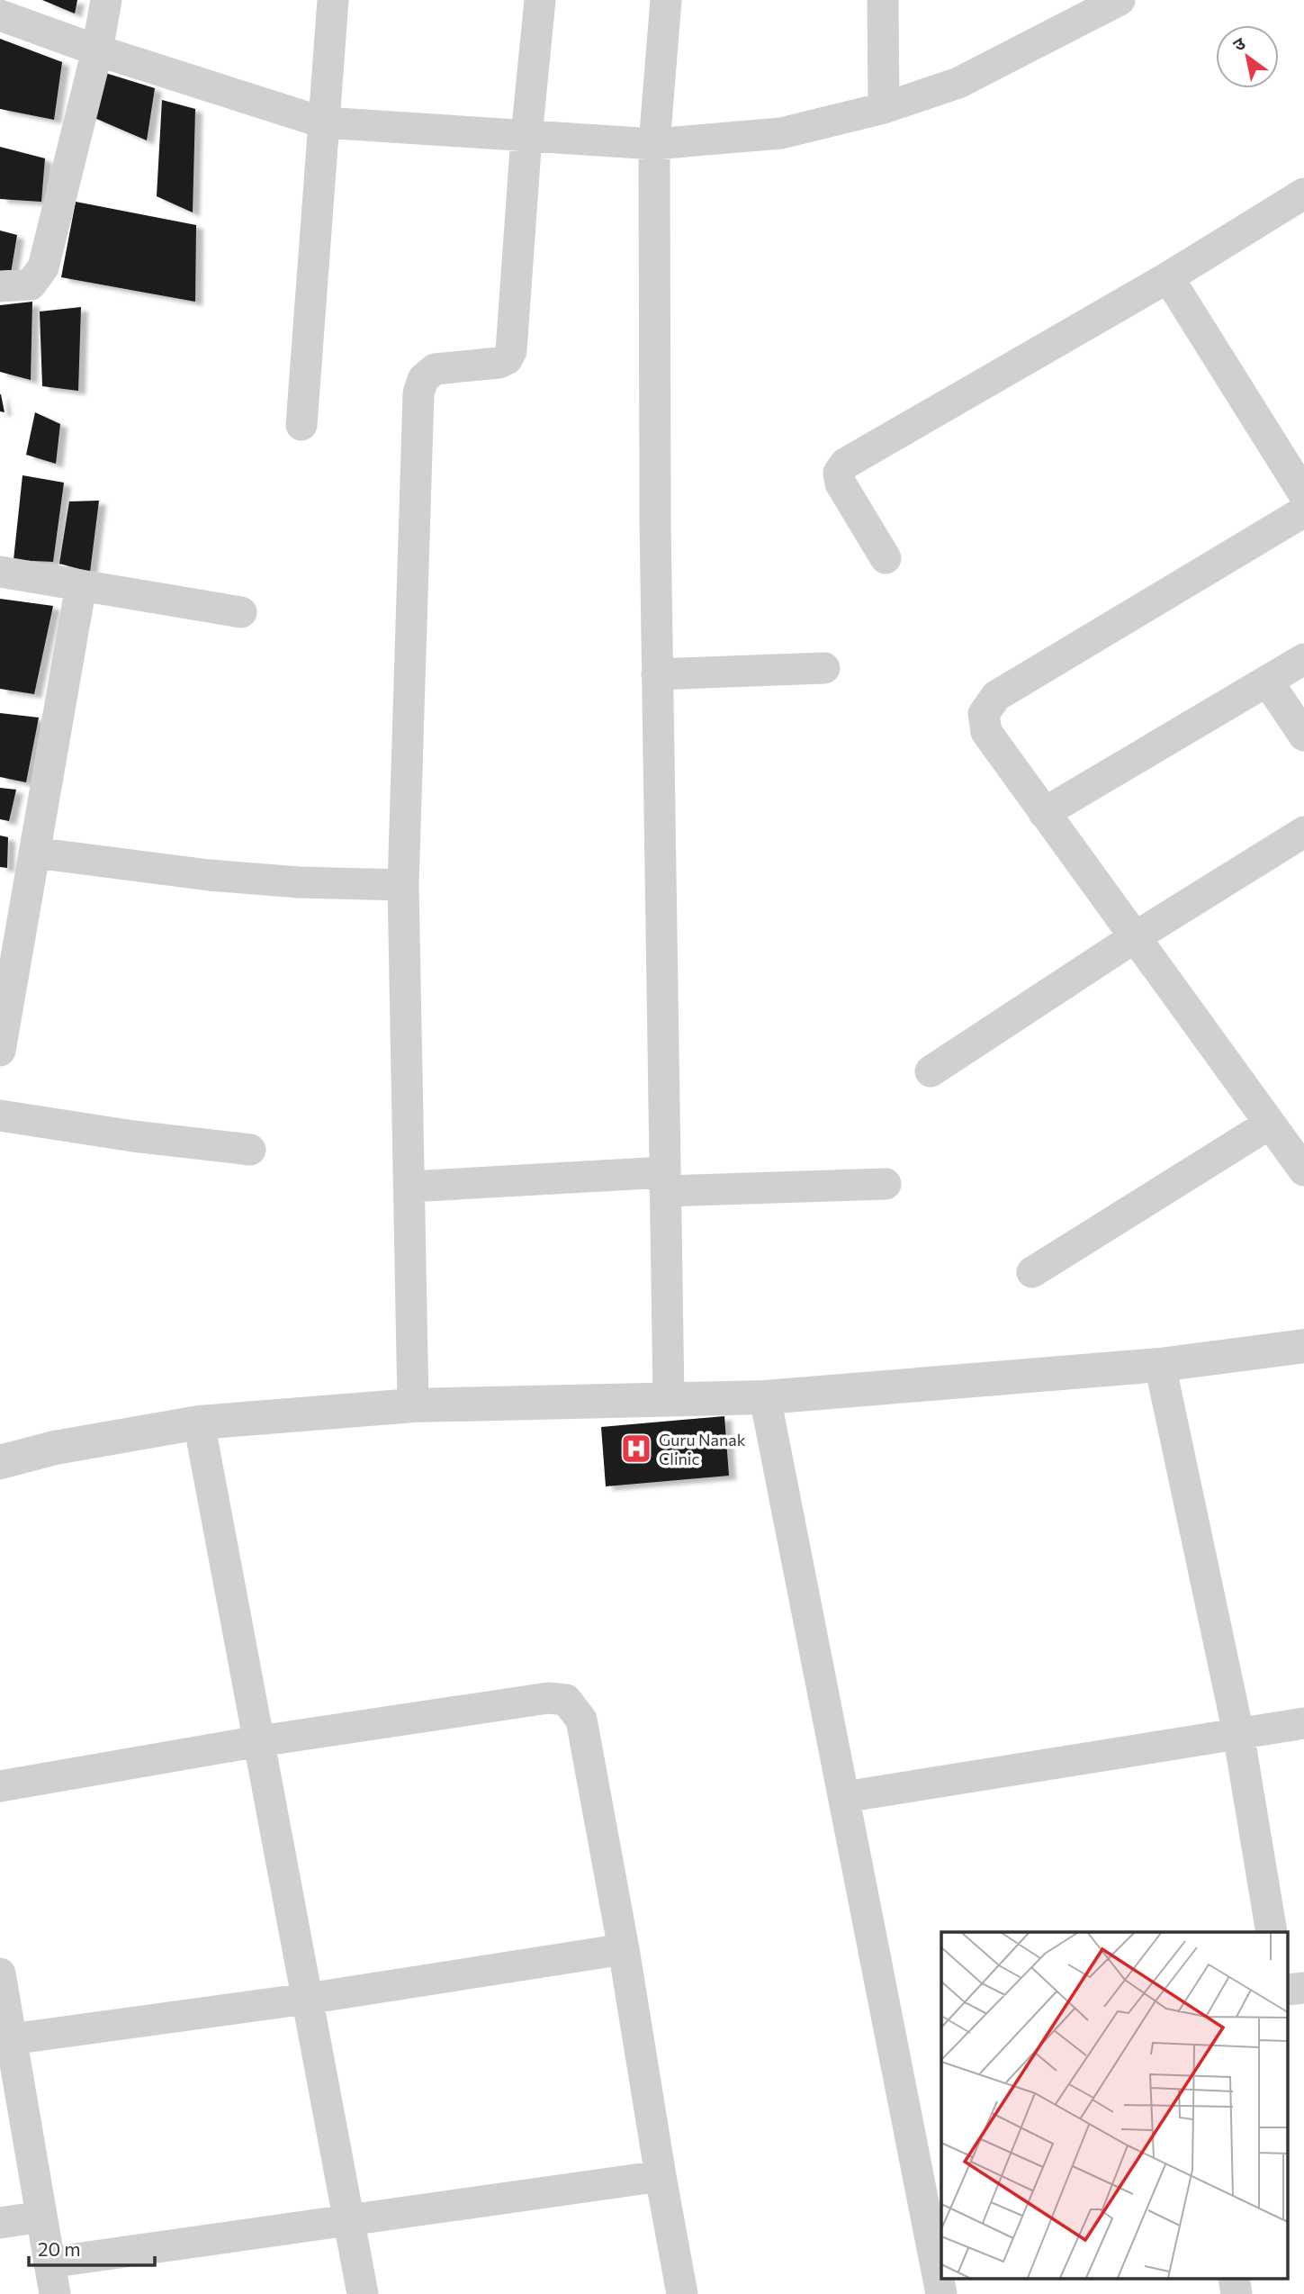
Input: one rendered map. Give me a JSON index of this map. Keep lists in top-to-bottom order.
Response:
{
  "places": {
    "hospital": ["Guru Nanak Clinic"]
  },
  "scale_bar": "20 m",
  "north": "top left"
}
